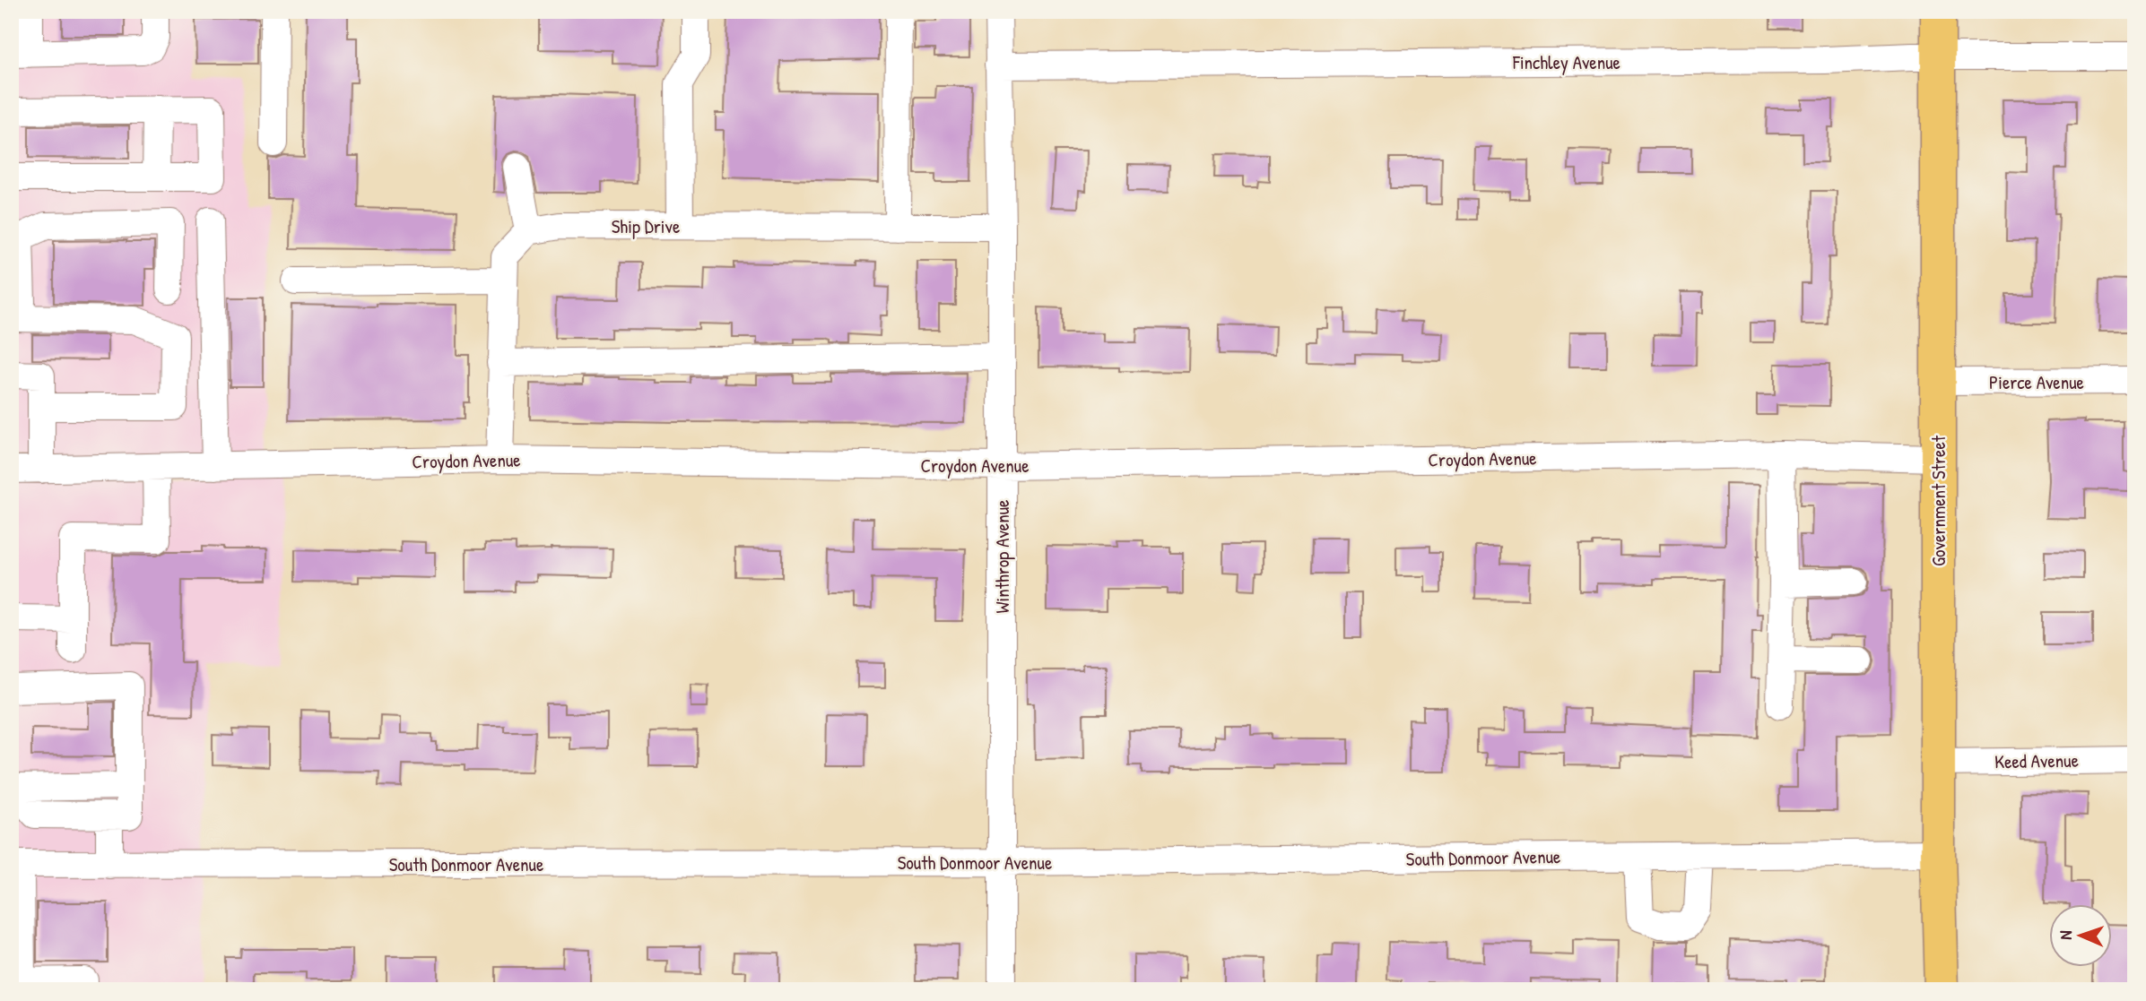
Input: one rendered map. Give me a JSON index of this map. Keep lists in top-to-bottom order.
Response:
{
  "streets": {
    "main road": ["Government Street"],
    "street": [
      "Finchley Avenue",
      "Ship Drive",
      "Pierce Avenue",
      "Croydon Avenue",
      "Winthrop Avenue",
      "Keed Avenue",
      "South Donmoor Avenue"
    ]
  },
  "crossings": [
    ["Finchley Avenue", "Government Street"],
    ["Finchley Avenue", "Winthrop Avenue"],
    ["Ship Drive", "Winthrop Avenue"],
    ["Pierce Avenue", "Government Street"],
    ["Croydon Avenue", "Government Street"],
    ["Croydon Avenue", "Winthrop Avenue"],
    ["Government Street", "Keed Avenue"],
    ["Government Street", "South Donmoor Avenue"],
    ["Winthrop Avenue", "South Donmoor Avenue"]
  ],
  "north": "left"
}
